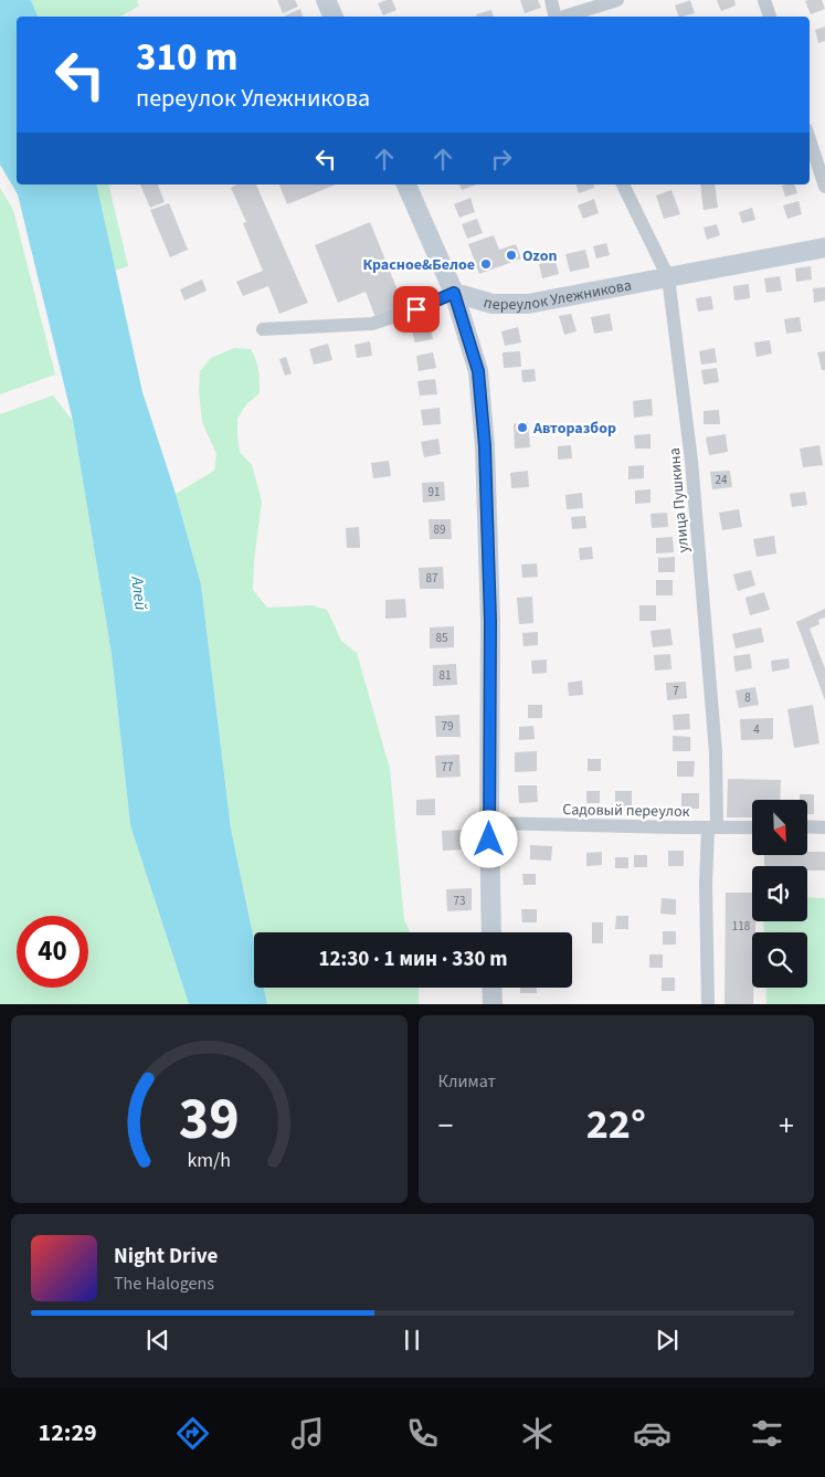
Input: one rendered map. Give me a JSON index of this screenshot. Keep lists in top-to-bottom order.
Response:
{
  "streets": {
    "street": ["переулок Улежникова", "улица Пушкина", "Садовый переулок"]
  },
  "crossings": [
    ["переулок Улежникова", "улица Пушкина"],
    ["улица Пушкина", "Садовый переулок"]
  ],
  "water": ["Алей"],
  "places": ["Ozon", "Красное&Белое", "Авторазбор"],
  "house_numbers": [
    "24",
    "91",
    "89",
    "87",
    "85",
    "81",
    "7",
    "8",
    "79",
    "4",
    "77",
    "73",
    "118"
  ],
  "north": "bottom right",
  "page": {
    "turn": ["310 m", "переулок Улежникова"],
    "limit": "40",
    "trip": "12:30 · 1 мин · 330 m",
    "tile": "Климат",
    "heat": ["−", "22°", "+"],
    "song": ["Night Drive", "The Halogens"],
    "tabs": "12:29",
    "gauge": ["39", "km/h"]
  }
}
